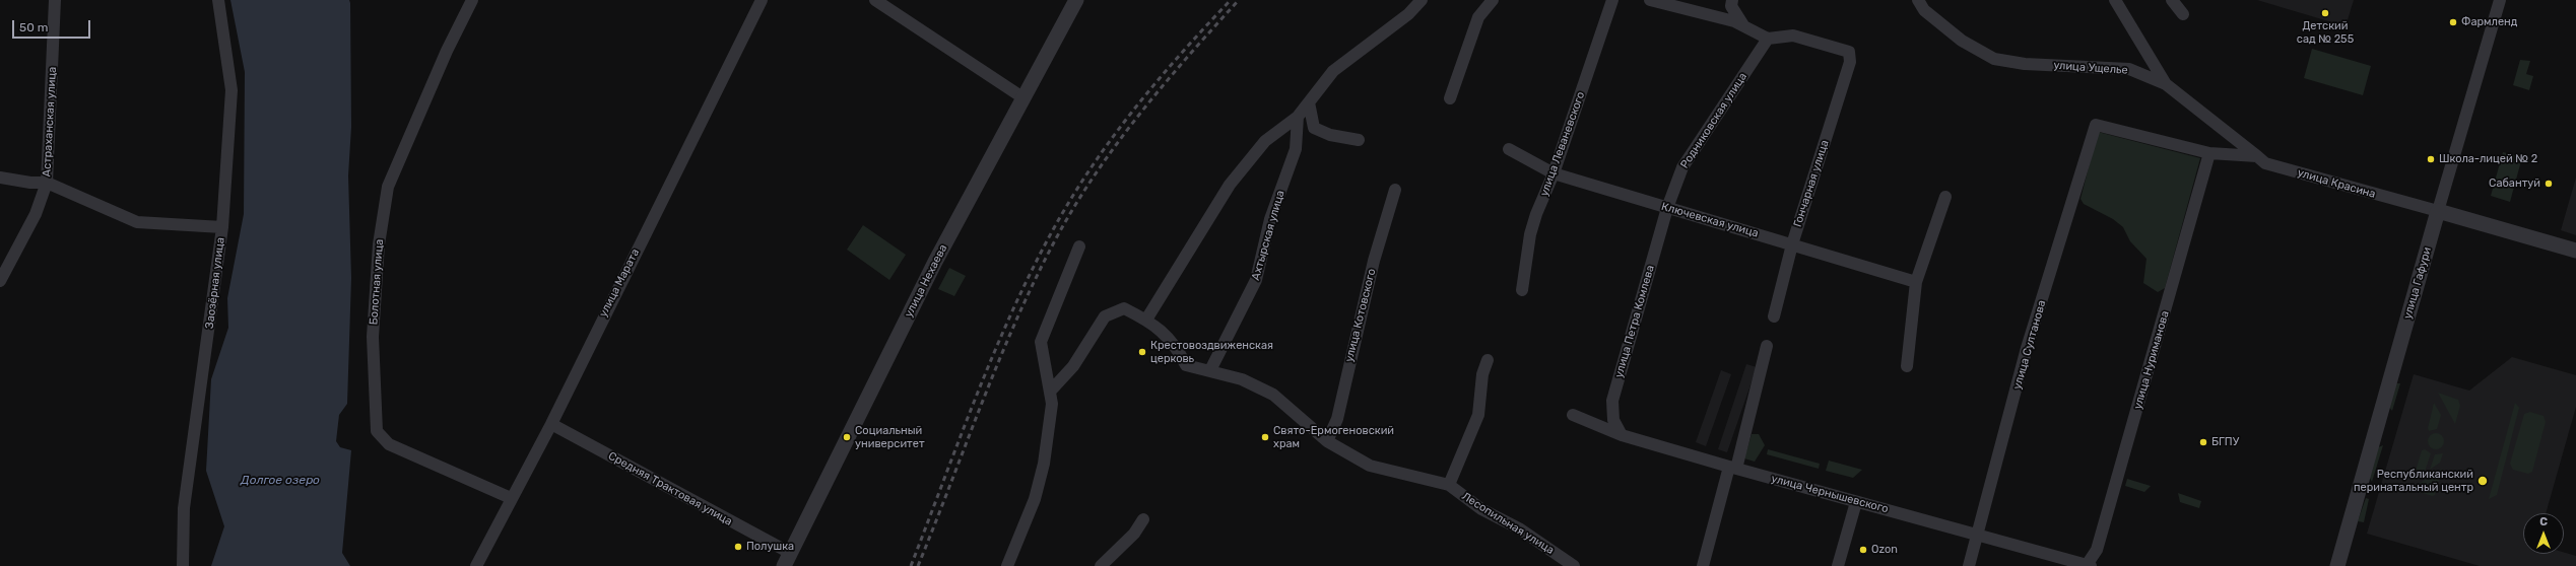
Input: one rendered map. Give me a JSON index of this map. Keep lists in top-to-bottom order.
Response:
{
  "streets": {
    "street": [
      "улица Ущелье",
      "Родниковская улица",
      "Астраханская улица",
      "улица Леваневского",
      "Гончарная улица",
      "улица Красина",
      "Ключевская улица",
      "Ахтырская улица",
      "улица Нехаева",
      "Болотная улица",
      "Заозёрная улица",
      "улица Марата",
      "улица Гафури",
      "улица Котовского",
      "улица Петра Комлева",
      "улица Султанова",
      "улица Нуриманова",
      "Средняя Трактовая улица",
      "улица Чернышевского",
      "Лесопильная улица"
    ]
  },
  "crossings": [
    ["улица Ущелье", "улица Красина"],
    ["Родниковская улица", "Гончарная улица"],
    ["Родниковская улица", "Ключевская улица"],
    ["Родниковская улица", "улица Петра Комлева"],
    ["улица Леваневского", "Ключевская улица"],
    ["Гончарная улица", "Ключевская улица"],
    ["улица Красина", "улица Гафури"],
    ["улица Красина", "улица Султанова"],
    ["улица Красина", "улица Нуриманова"],
    ["Ключевская улица", "улица Петра Комлева"],
    ["Ахтырская улица", "Лесопильная улица"],
    ["улица Нехаева", "Средняя Трактовая улица"],
    ["Болотная улица", "улица Марата"],
    ["улица Марата", "Средняя Трактовая улица"],
    ["улица Котовского", "Лесопильная улица"],
    ["улица Петра Комлева", "улица Чернышевского"],
    ["улица Султанова", "улица Чернышевского"],
    ["улица Нуриманова", "улица Чернышевского"]
  ],
  "water": ["Долгое озеро"],
  "places": [
    "Детский сад № 255",
    "Фармленд",
    "Школа-лицей № 2",
    "Сабантуй",
    "Крестовоздвиженская церковь",
    "Социальный университет",
    "Свято-Ермогеновский храм",
    "БГПУ",
    "Республиканский перинатальный центр",
    "Полушка",
    "Ozon"
  ],
  "scale_bar": "50 m",
  "north": "top"
}
